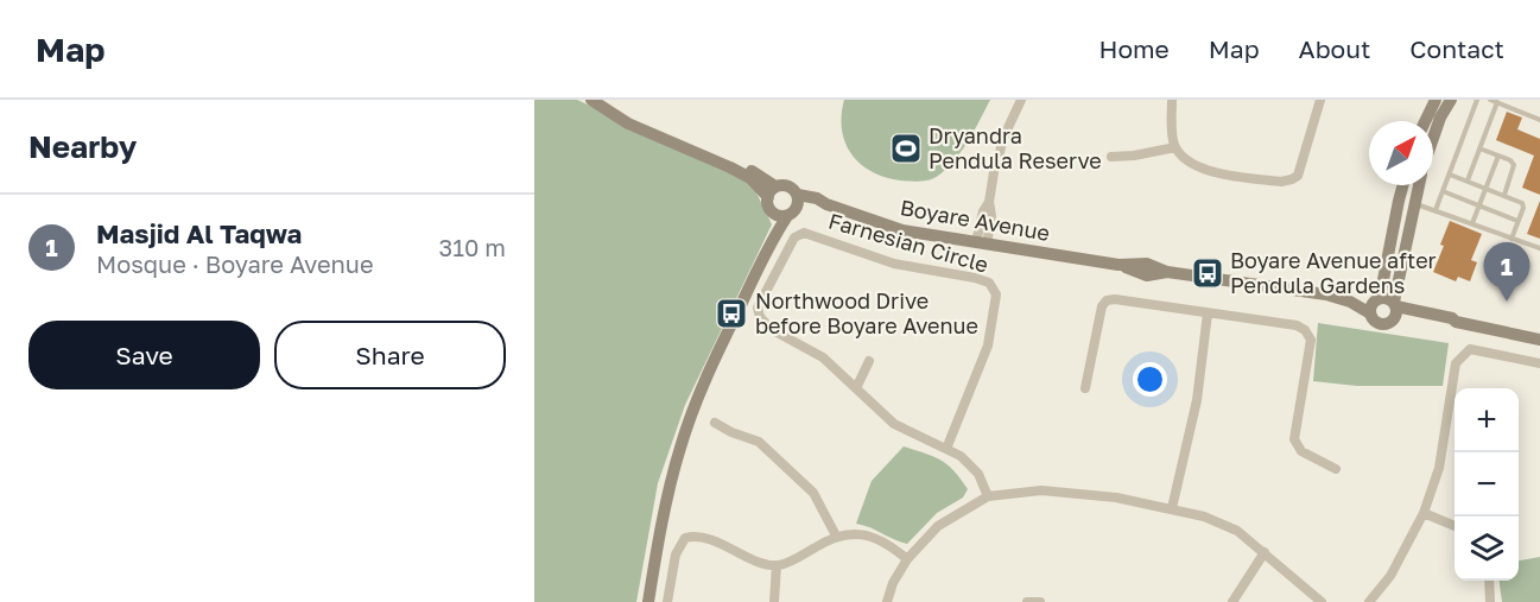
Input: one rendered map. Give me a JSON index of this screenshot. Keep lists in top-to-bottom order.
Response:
{
  "streets": {
    "street": ["Boyare Avenue", "Farnesian Circle"]
  },
  "places": {
    "sports": ["Dryandra Pendula Reserve"],
    "bus stop": ["Boyare Avenue after Pendula Gardens", "Northwood Drive before Boyare Avenue"]
  },
  "north": "top right",
  "page": {
    "header": "Map",
    "nav": [
      "Home",
      "Map",
      "About",
      "Contact"
    ],
    "heading": "Nearby",
    "list": [
      {
        "mark": "1",
        "name": "Masjid Al Taqwa",
        "note": "Mosque · Boyare Avenue",
        "value": "310 m"
      }
    ],
    "pins": "1",
    "buttons": ["Save", "Share"],
    "map_buttons": ["+", "−"]
  }
}
